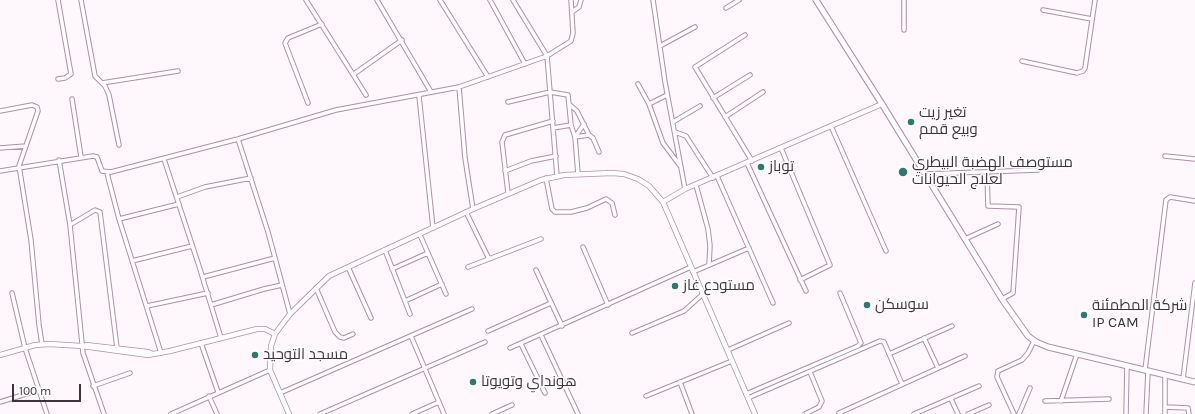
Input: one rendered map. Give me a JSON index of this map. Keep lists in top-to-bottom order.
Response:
{
  "places": [
    "تغير زيت وبيع قمم",
    "توباز",
    "مستوصف الهضبة البيطري لعلاج الحيوانات",
    "مستودع غاز",
    "سوسكن",
    "شركة المطمئنة IP CAM",
    "مسجد التوحيد",
    "هونداي وتويوتا"
  ],
  "scale_bar": "100 m"
}
